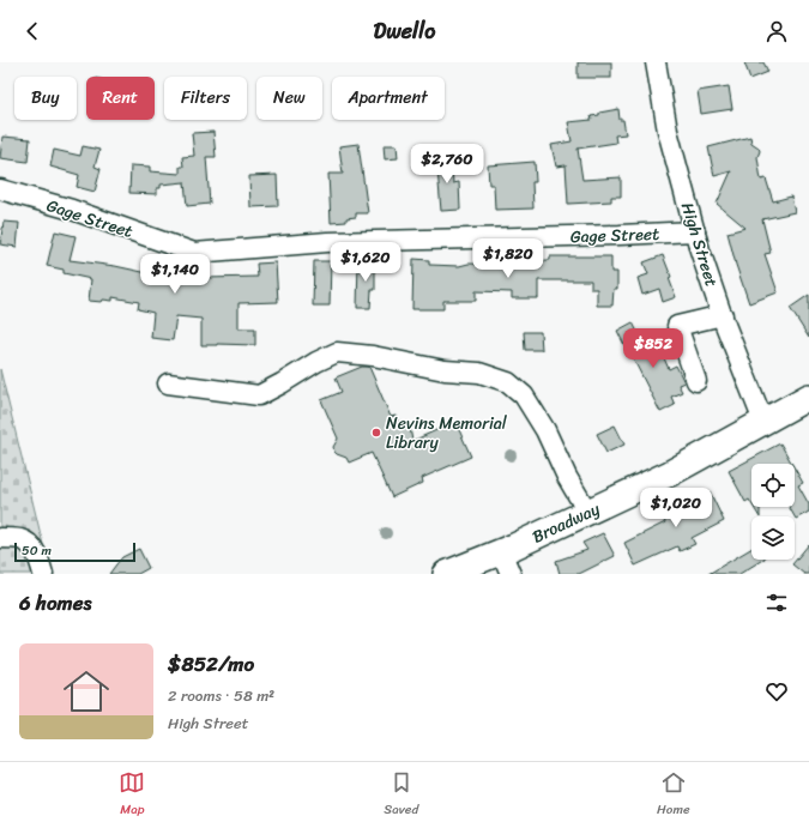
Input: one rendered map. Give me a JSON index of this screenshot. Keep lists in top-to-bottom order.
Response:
{
  "streets": {
    "main road": ["Broadway"],
    "street": ["Gage Street", "High Street"]
  },
  "crossings": [
    ["Gage Street", "High Street"],
    ["High Street", "Broadway"]
  ],
  "places": ["Nevins Memorial Library"],
  "scale_bar": "50 m",
  "page": {
    "header": "Dwello",
    "chip": [
      "Buy",
      "Rent",
      "Filters",
      "New",
      "Apartment"
    ],
    "price": [
      "$2,760",
      "$1,820",
      "$1,620",
      "$1,140",
      "$852",
      "$1,020"
    ],
    "scale": "50 m",
    "heading": "6 homes",
    "list": [
      {
        "name": "$852/mo",
        "note": "2 rooms · 58 m² · High Street"
      }
    ],
    "tabs": ["Map", "Saved", "Home"]
  }
}
